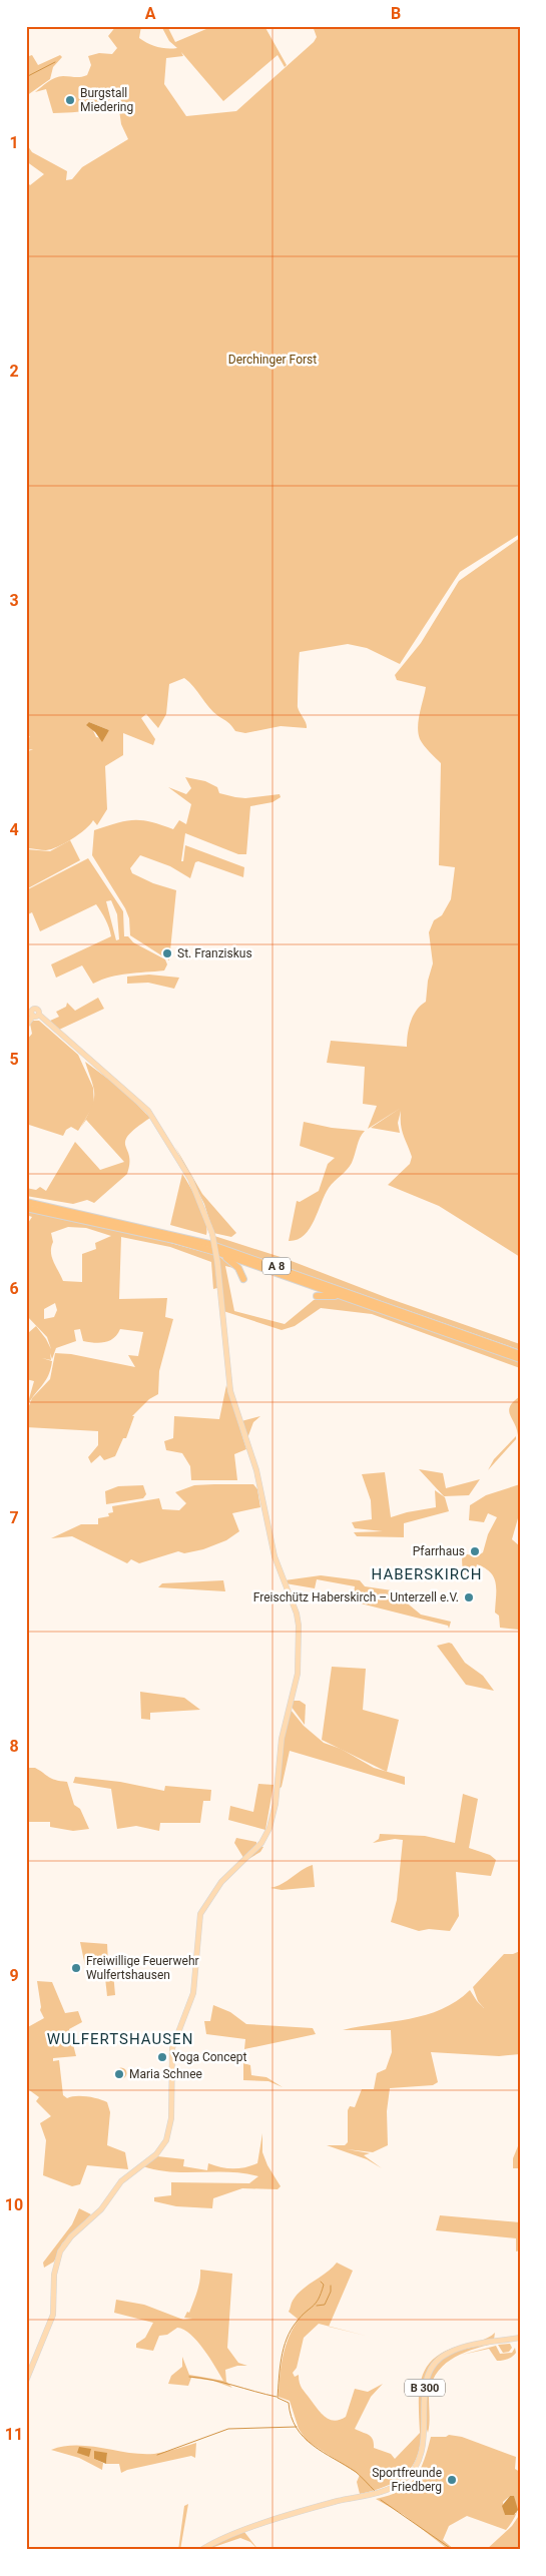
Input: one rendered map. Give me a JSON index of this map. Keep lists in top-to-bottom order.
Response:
{
  "streets": {
    "highway": ["A 8"],
    "main road": ["B 300"]
  },
  "districts": ["HABERSKIRCH", "WULFERTSHAUSEN"],
  "parks": ["Derchinger Forst"],
  "places": [
    "Burgstall Miedering",
    "St. Franziskus",
    "Pfarrhaus",
    "Freischütz Haberskirch – Unterzell e.V.",
    "Freiwillige Feuerwehr Wulfertshausen",
    "Yoga Concept",
    "Maria Schnee",
    "Sportfreunde Friedberg"
  ],
  "grid": {
    "columns": ["A", "B"],
    "rows": [
      "1",
      "2",
      "3",
      "4",
      "5",
      "6",
      "7",
      "8",
      "9",
      "10",
      "11"
    ]
  }
}
